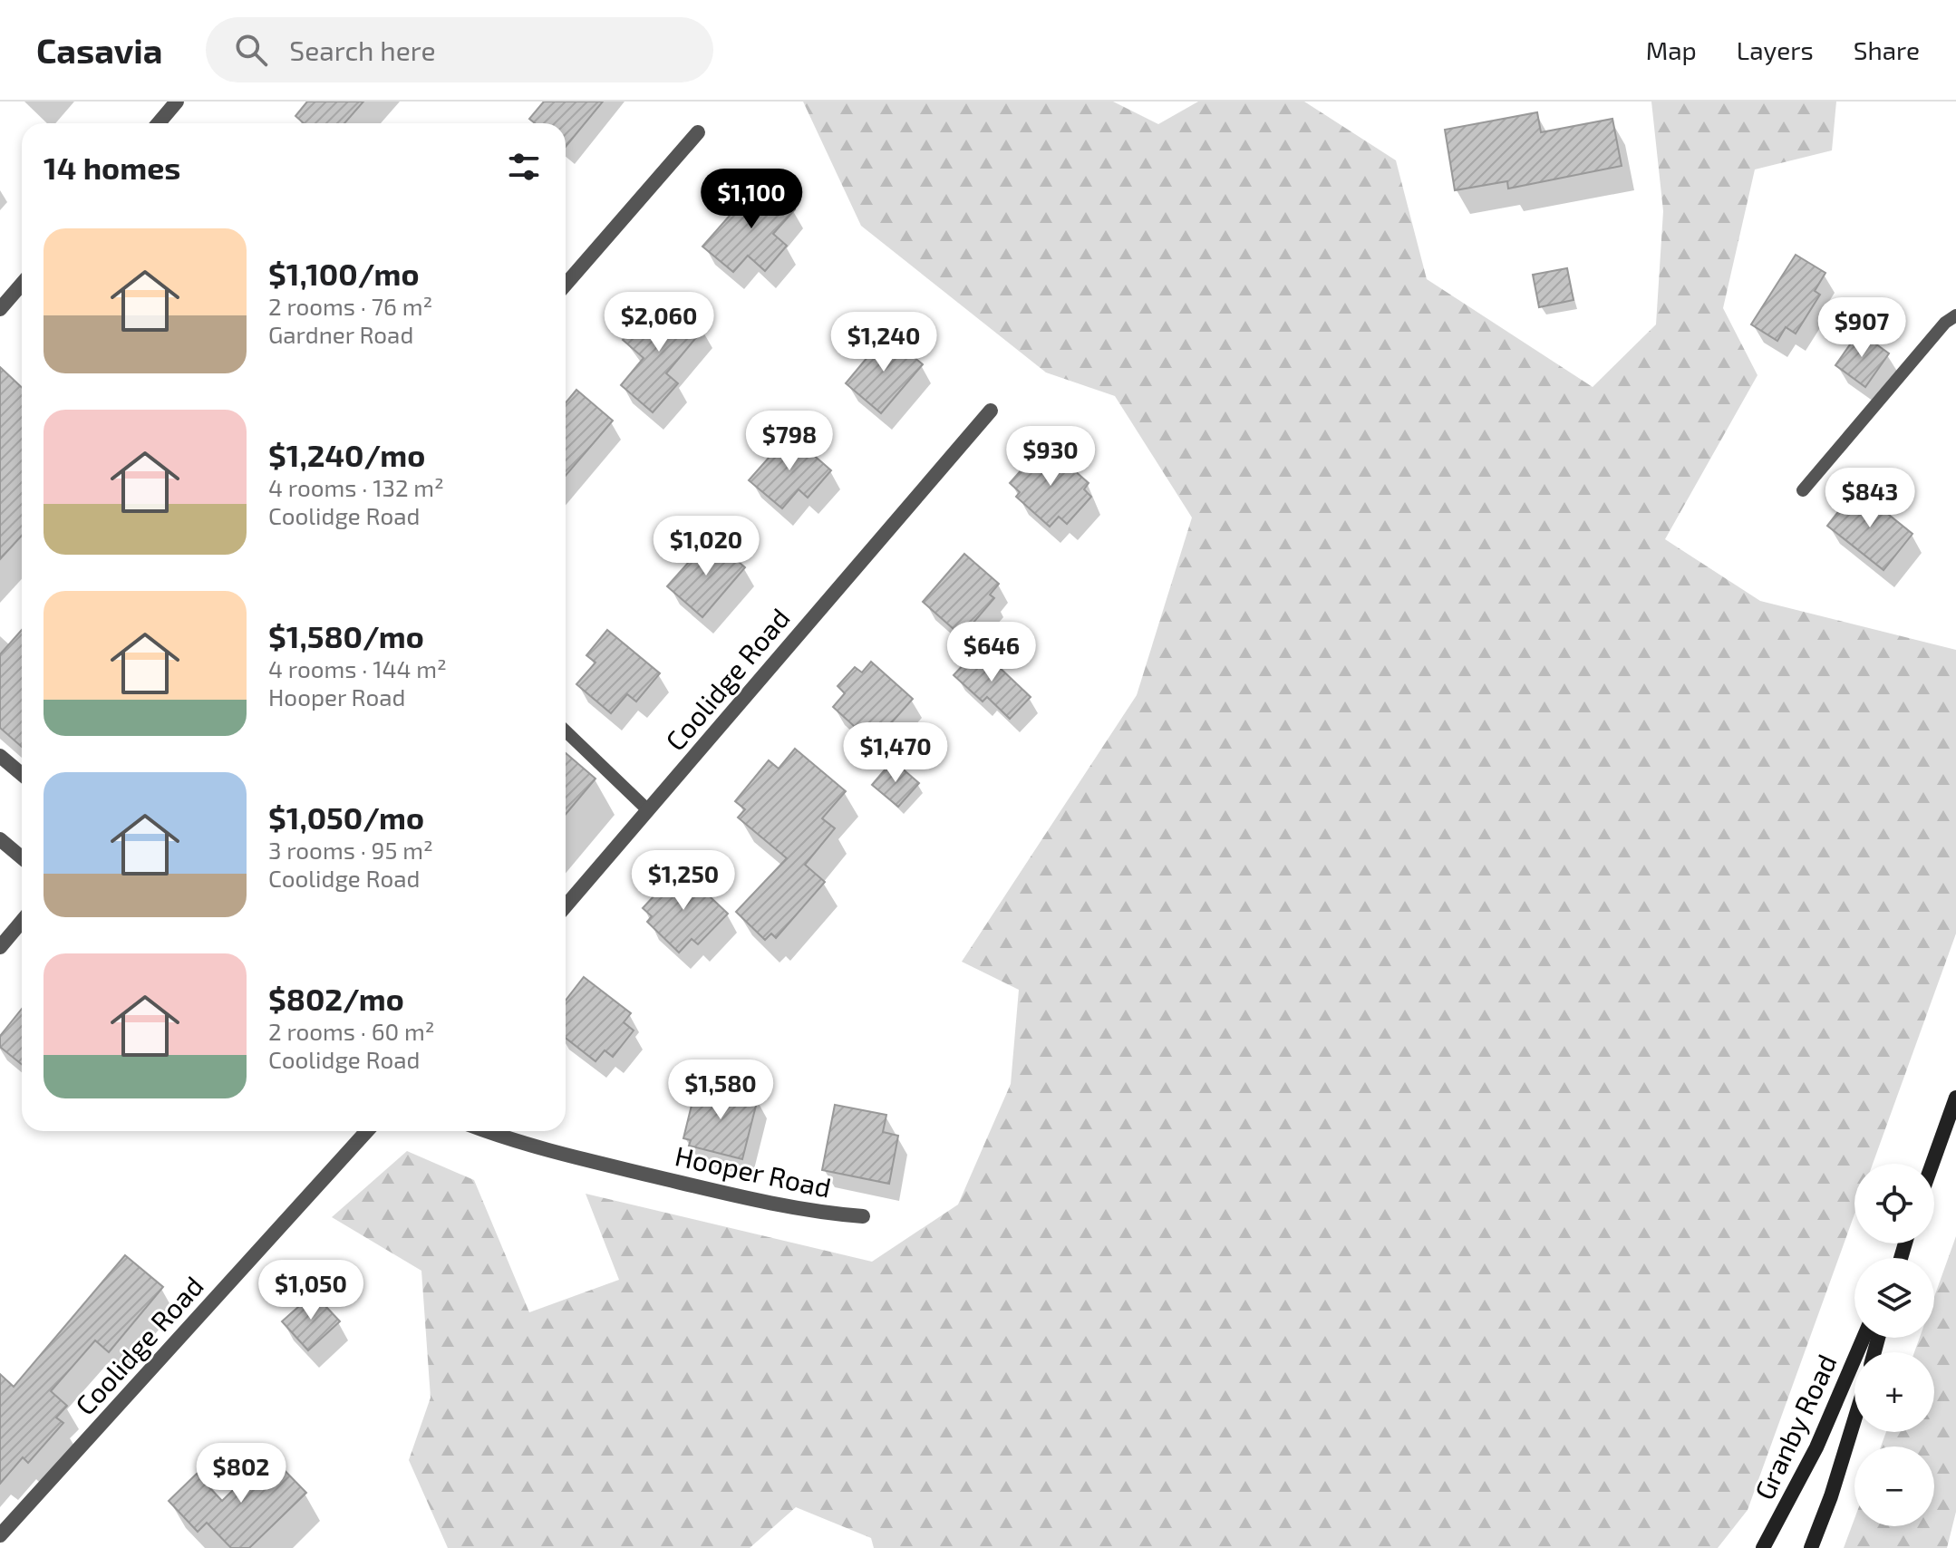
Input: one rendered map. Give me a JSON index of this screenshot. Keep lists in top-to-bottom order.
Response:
{
  "streets": {
    "main road": ["Granby Road"],
    "street": ["Coolidge Road", "Hooper Road"]
  },
  "page": {
    "header": "Casavia",
    "search": "Search here",
    "nav": ["Map", "Layers", "Share"],
    "heading": "14 homes",
    "price": [
      "$1,100",
      "$2,060",
      "$907",
      "$1,240",
      "$798",
      "$930",
      "$843",
      "$1,020",
      "$646",
      "$1,470",
      "$1,250",
      "$1,580",
      "$1,050",
      "$802"
    ],
    "list": [
      {
        "name": "$1,100/mo",
        "note": "2 rooms · 76 m² · Gardner Road"
      },
      {
        "name": "$1,240/mo",
        "note": "4 rooms · 132 m² · Coolidge Road"
      },
      {
        "name": "$1,580/mo",
        "note": "4 rooms · 144 m² · Hooper Road"
      },
      {
        "name": "$1,050/mo",
        "note": "3 rooms · 95 m² · Coolidge Road"
      },
      {
        "name": "$802/mo",
        "note": "2 rooms · 60 m² · Coolidge Road"
      }
    ],
    "map_buttons": ["+", "−"]
  }
}
